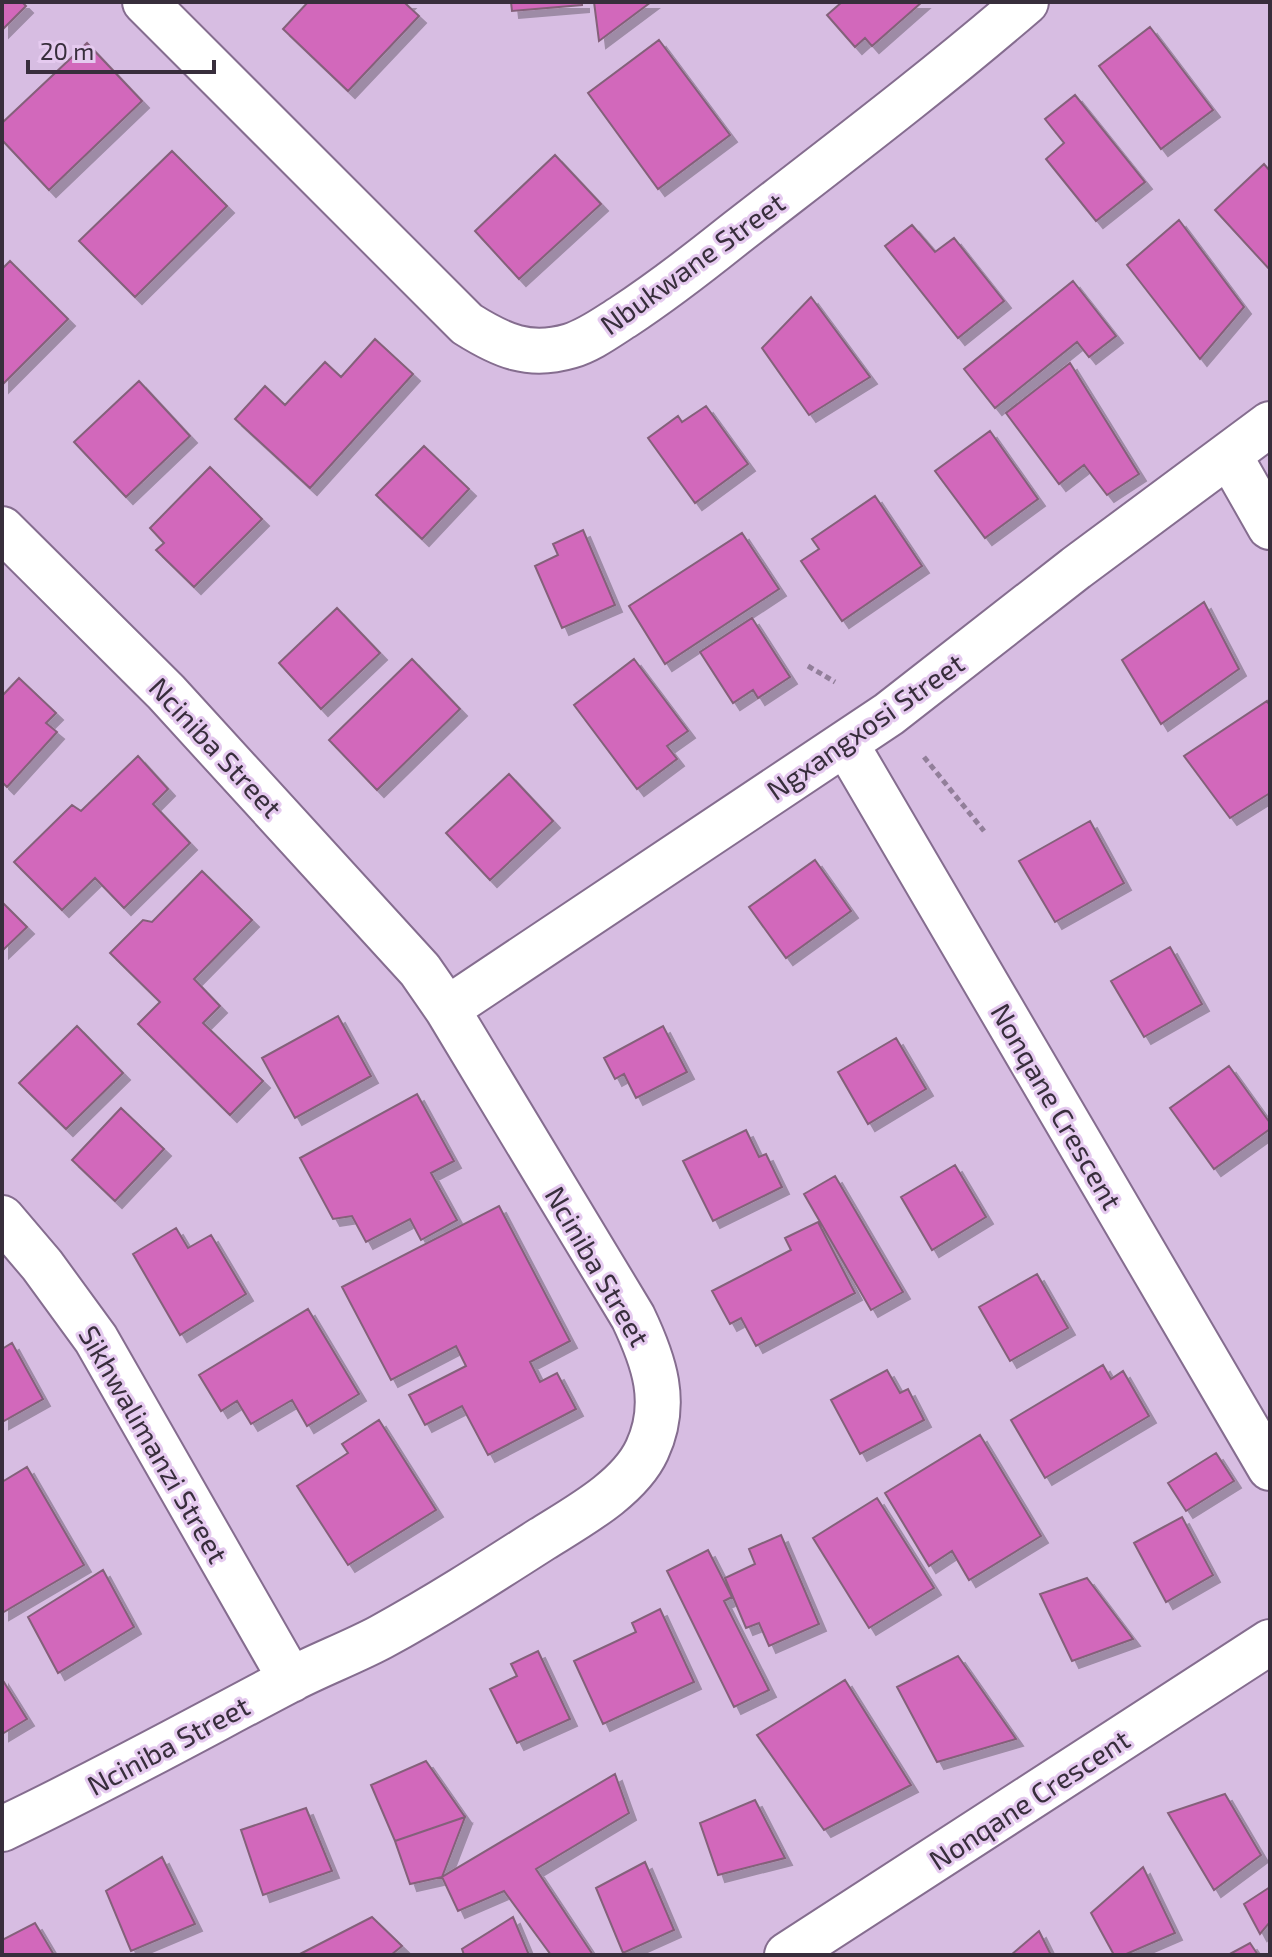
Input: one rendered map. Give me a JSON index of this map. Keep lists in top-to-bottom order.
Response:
{
  "streets": {
    "street": [
      "Nbukwane Street",
      "Ngxangxosi Street",
      "Nciniba Street",
      "Nonqane Crescent",
      "Sikhwalimanzi Street"
    ]
  },
  "crossings": [
    ["Ngxangxosi Street", "Nciniba Street"],
    ["Ngxangxosi Street", "Nonqane Crescent"],
    ["Nciniba Street", "Sikhwalimanzi Street"]
  ],
  "scale_bar": "20 m"
}
